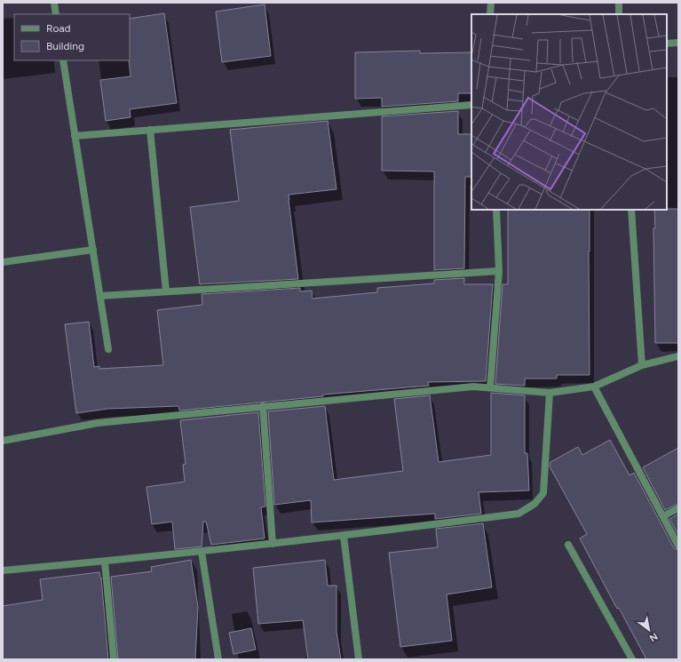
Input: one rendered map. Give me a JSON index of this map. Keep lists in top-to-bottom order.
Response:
{
  "legend": ["Road", "Building"],
  "north": "bottom right"
}
